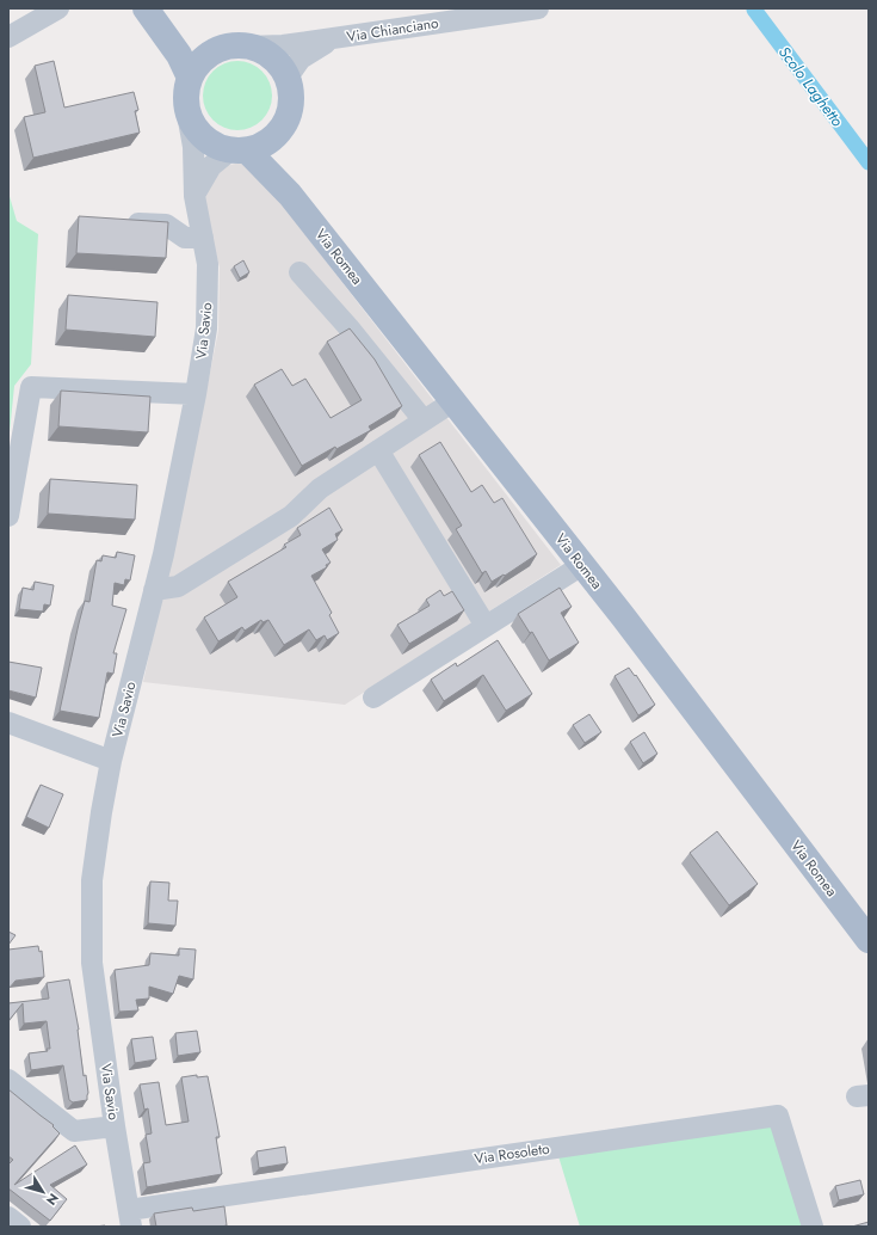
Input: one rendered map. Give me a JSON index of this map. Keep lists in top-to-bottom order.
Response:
{
  "streets": {
    "main road": ["Via Romea"],
    "street": ["Via Chianciano", "Via Savio", "Via Rosoleto"]
  },
  "crossings": [
    ["Via Chianciano", "Via Romea"],
    ["Via Chianciano", "Via Savio"],
    ["Via Romea", "Via Savio"],
    ["Via Savio", "Via Rosoleto"]
  ],
  "water": ["Scolo Laghetto"],
  "north": "bottom right"
}
